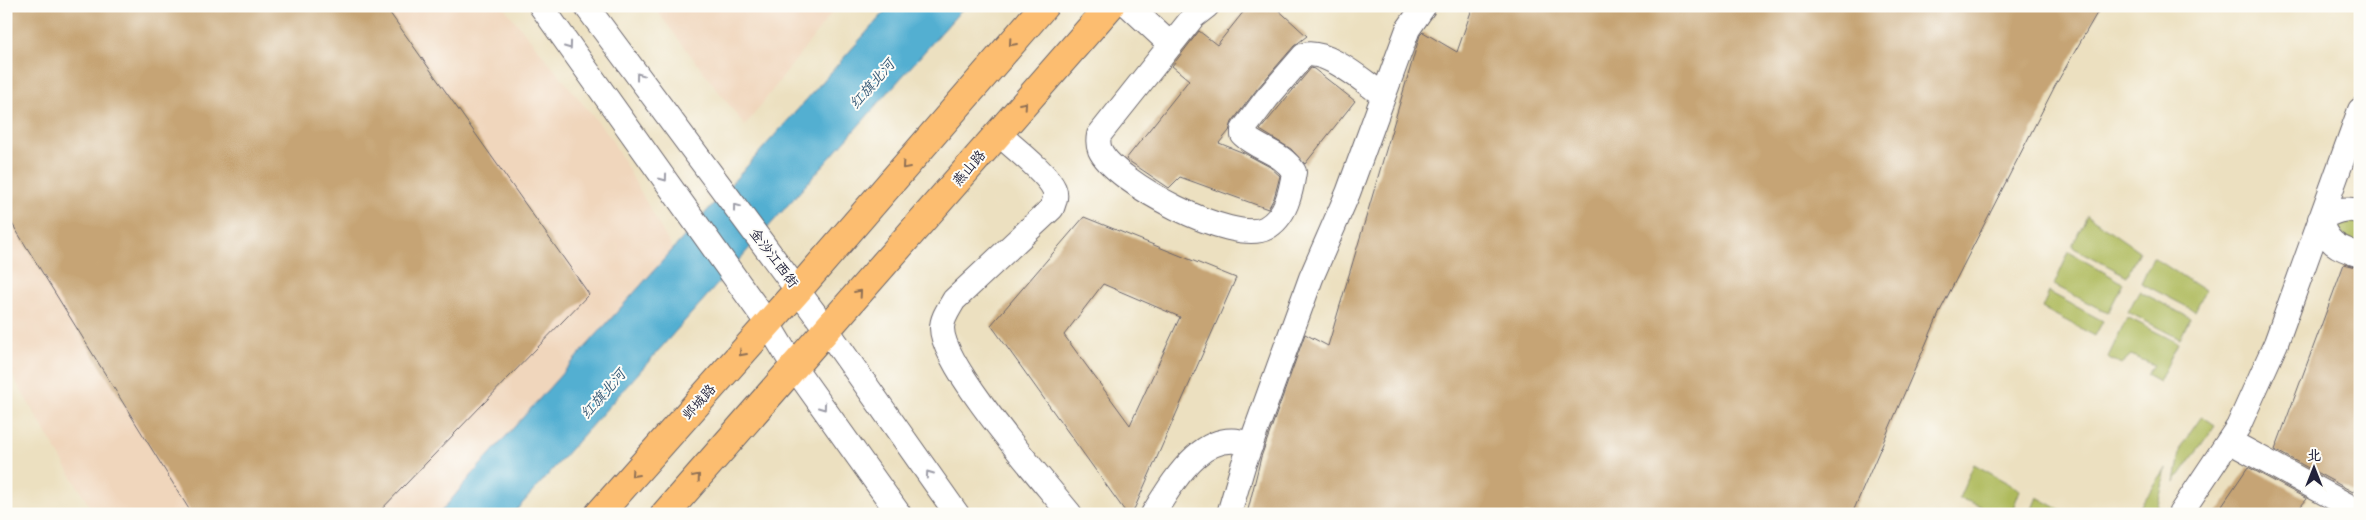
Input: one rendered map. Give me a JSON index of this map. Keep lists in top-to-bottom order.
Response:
{
  "streets": {
    "main road": ["燕山路", "邺城路"],
    "street": ["金沙江西街"]
  },
  "crossings": [
    ["燕山路", "金沙江西街"],
    ["金沙江西街", "邺城路"]
  ],
  "water": ["红旗北河"],
  "north": "top"
}
